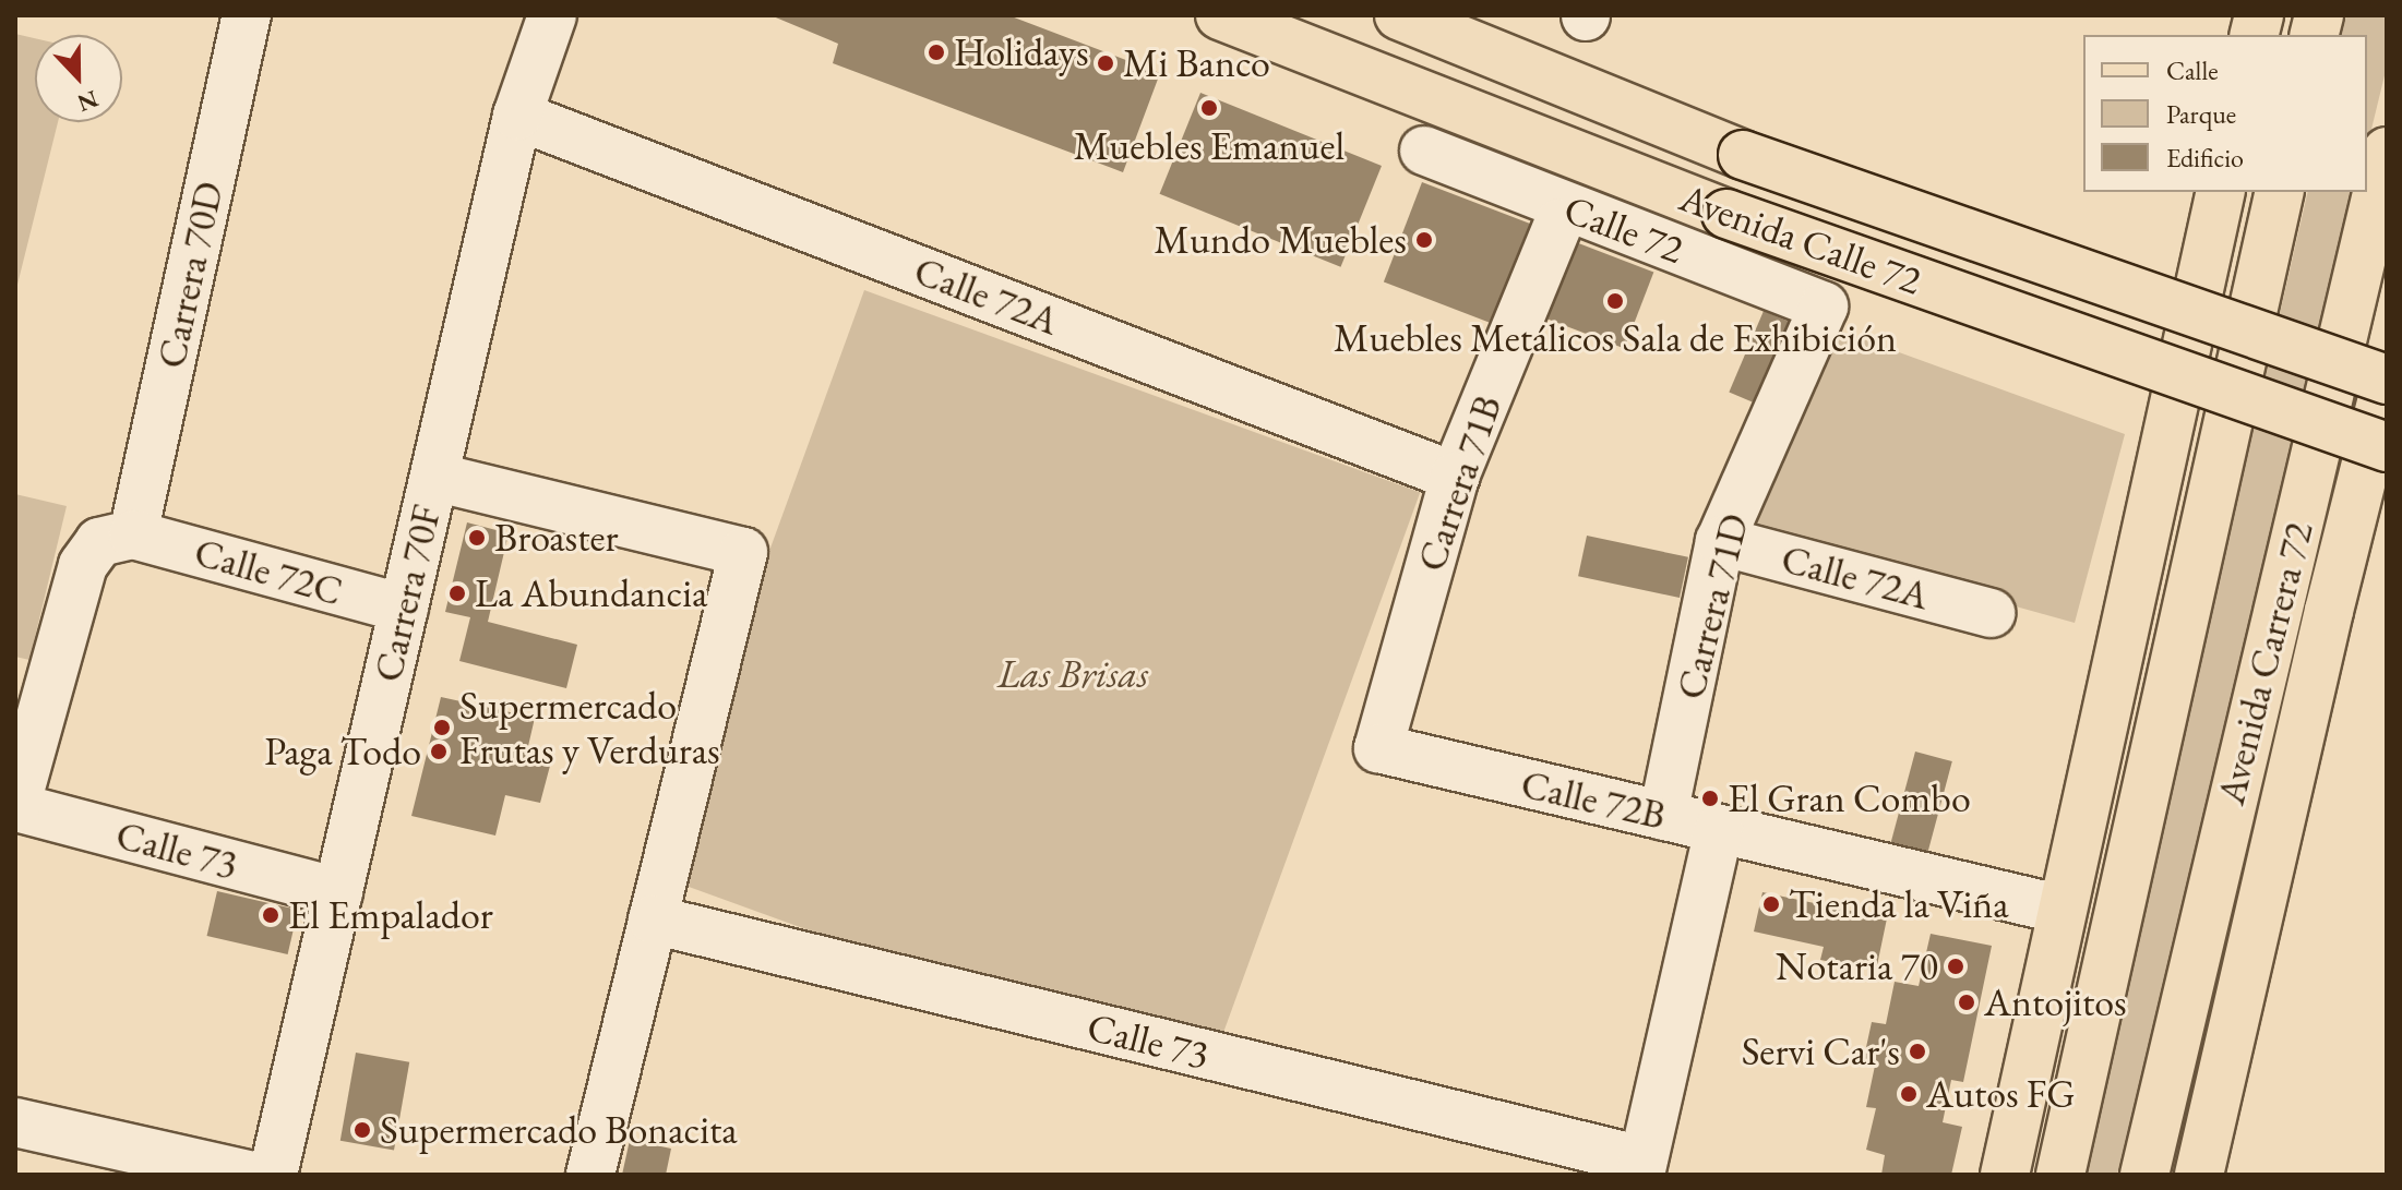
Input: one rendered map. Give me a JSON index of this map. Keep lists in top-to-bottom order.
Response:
{
  "streets": {
    "main road": ["Avenida Calle 72", "Avenida Carrera 72"],
    "street": [
      "Calle 72",
      "Carrera 70D",
      "Calle 72A",
      "Carrera 71B",
      "Calle 72C",
      "Carrera 70F",
      "Carrera 71D",
      "Calle 72B",
      "Calle 73"
    ]
  },
  "crossings": [
    ["Calle 72", "Carrera 71D"],
    ["Avenida Calle 72", "Avenida Carrera 72"],
    ["Carrera 70D", "Calle 72C"],
    ["Calle 72A", "Carrera 71B"],
    ["Calle 72A", "Carrera 70F"],
    ["Calle 72A", "Carrera 71D"],
    ["Carrera 71B", "Calle 72B"],
    ["Calle 72C", "Carrera 70F"],
    ["Carrera 70F", "Calle 73"],
    ["Carrera 71D", "Calle 72B"]
  ],
  "parks": ["Las Brisas"],
  "places": [
    "Holidays",
    "Mi Banco",
    "Muebles Emanuel",
    "Mundo Muebles",
    "Muebles Metálicos Sala de Exhibición",
    "Broaster",
    "La Abundancia",
    "Supermercado Frutas y Verduras",
    "Paga Todo",
    "El Gran Combo",
    "Tienda la Viña",
    "El Empalador",
    "Notaria 70",
    "Antojitos",
    "Servi Car's",
    "Autos FG",
    "Supermercado Bonacita"
  ],
  "legend": ["Calle", "Parque", "Edificio"],
  "north": "bottom"
}
